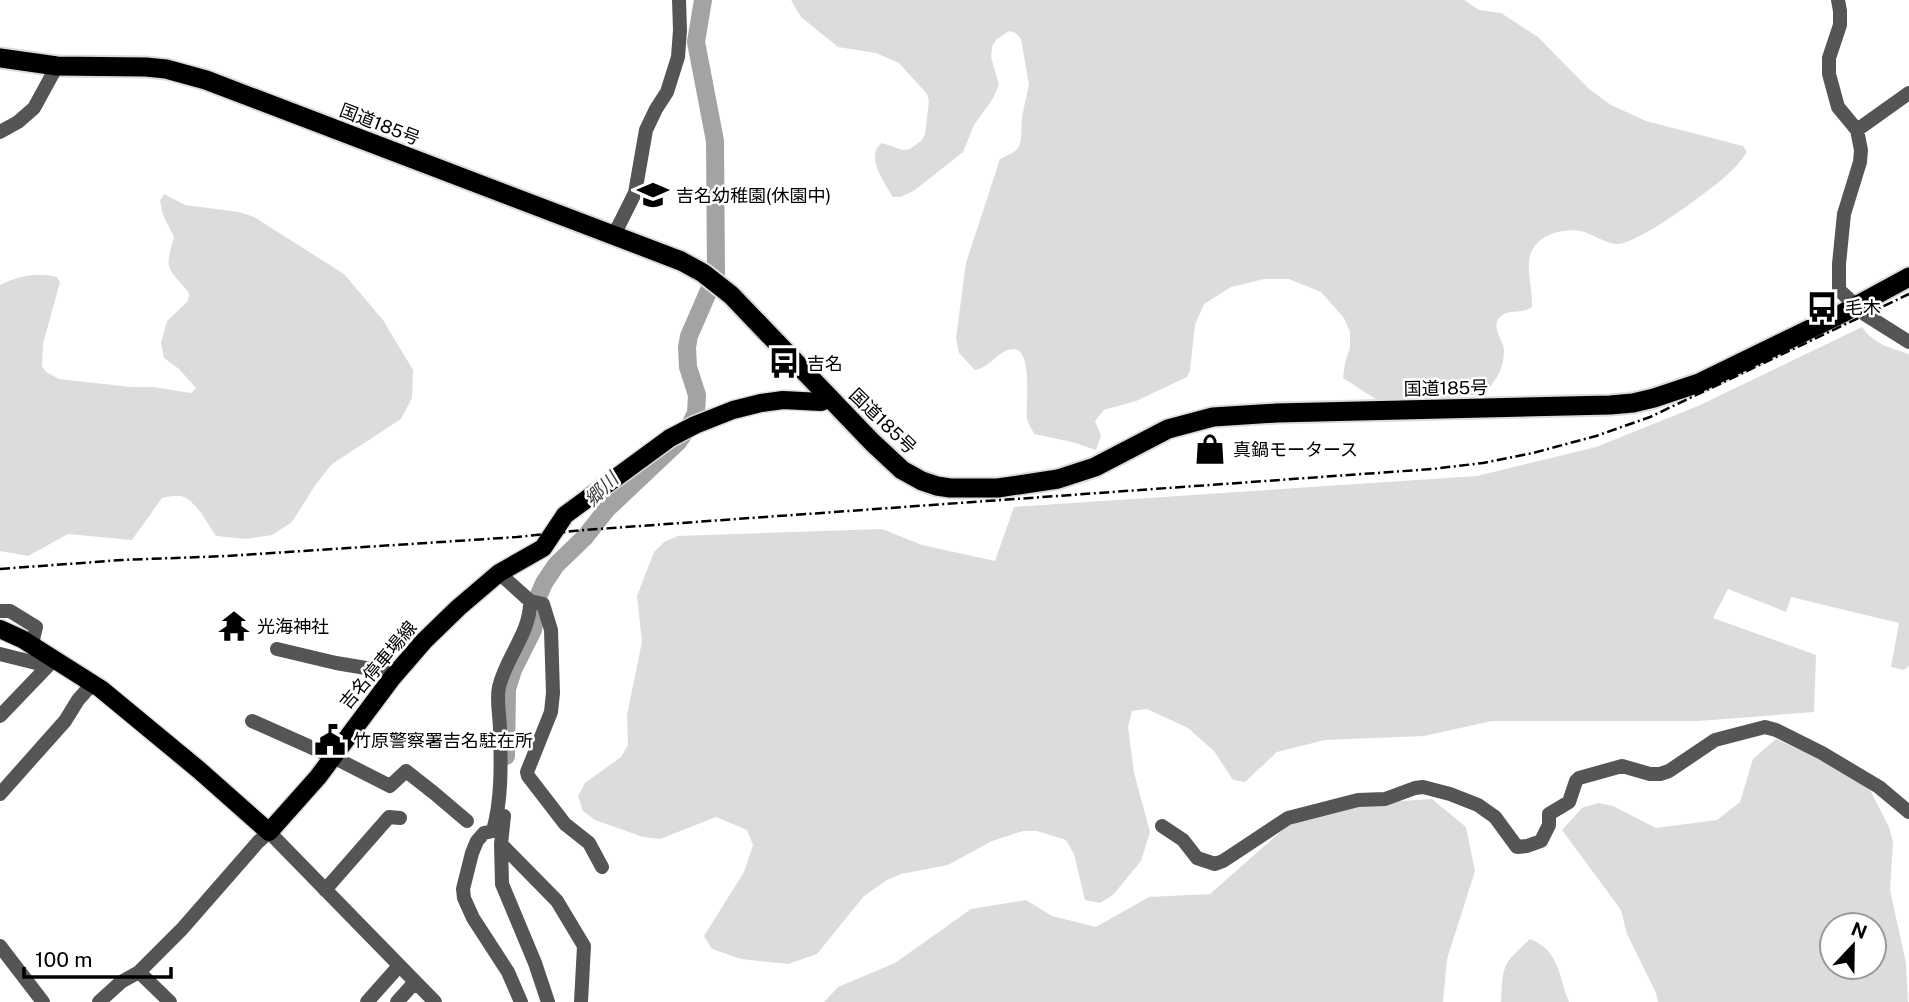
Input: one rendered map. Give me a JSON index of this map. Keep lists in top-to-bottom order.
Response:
{
  "streets": {
    "highway": ["国道185号"],
    "main road": ["吉名停車場線"]
  },
  "crossings": [
    ["国道185号", "吉名停車場線"]
  ],
  "water": ["郷川"],
  "places": {
    "school or university": ["吉名幼稚園(休園中)"],
    "bus stop": ["毛木", "吉名"],
    "shop": ["真鍋モータース"],
    "temple": ["光海神社"],
    "public building": ["竹原警察署吉名駐在所"]
  },
  "scale_bar": "100 m",
  "north": "top"
}
